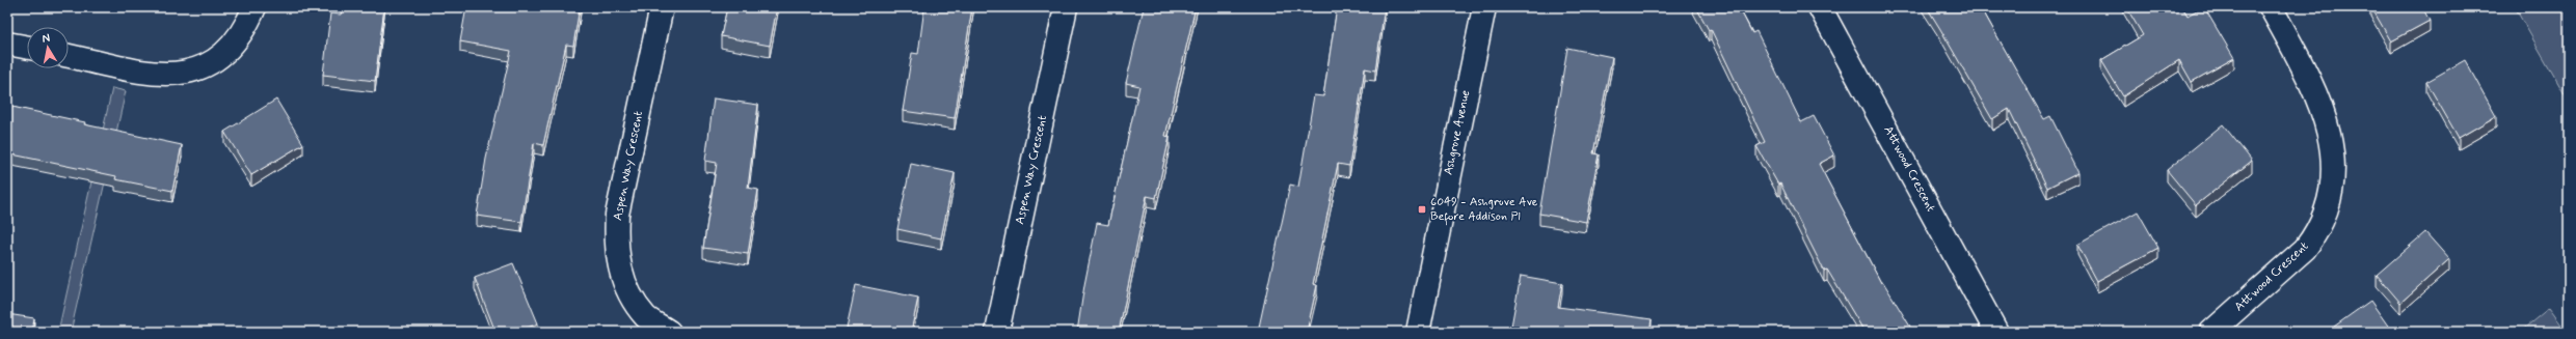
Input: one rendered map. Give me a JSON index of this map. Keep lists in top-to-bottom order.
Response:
{
  "streets": {
    "street": ["Ashgrove Avenue", "Aspen Way Crescent", "Attwood Crescent"]
  },
  "places": {
    "transit": ["6049 - Ashgrove Ave Before Addison Pl"]
  },
  "north": "top"
}
